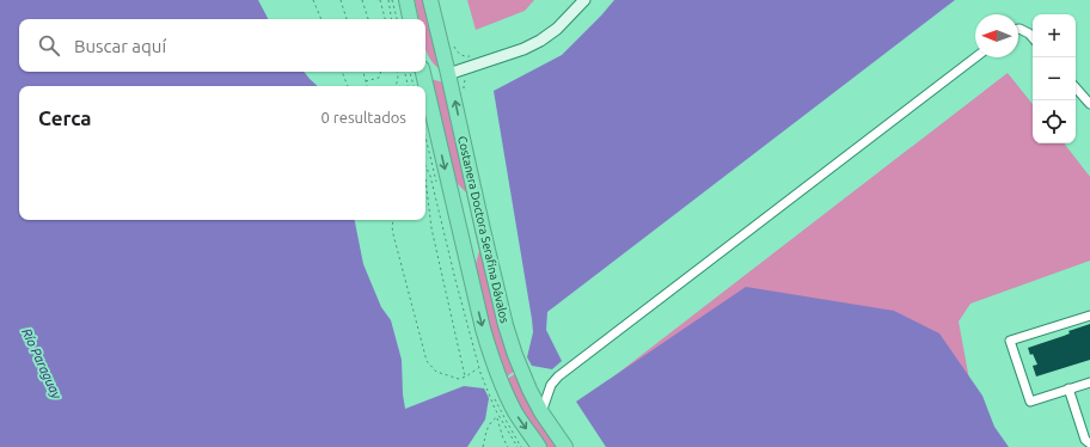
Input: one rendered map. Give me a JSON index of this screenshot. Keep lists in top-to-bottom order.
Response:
{
  "streets": {
    "highway": ["Costanera Doctora Serafina Dávalos"]
  },
  "water": ["Río Paraguay"],
  "north": "left",
  "page": {
    "map_buttons": ["+", "−"],
    "search": "Buscar aquí",
    "heading": ["Cerca", "0 resultados"]
  }
}
